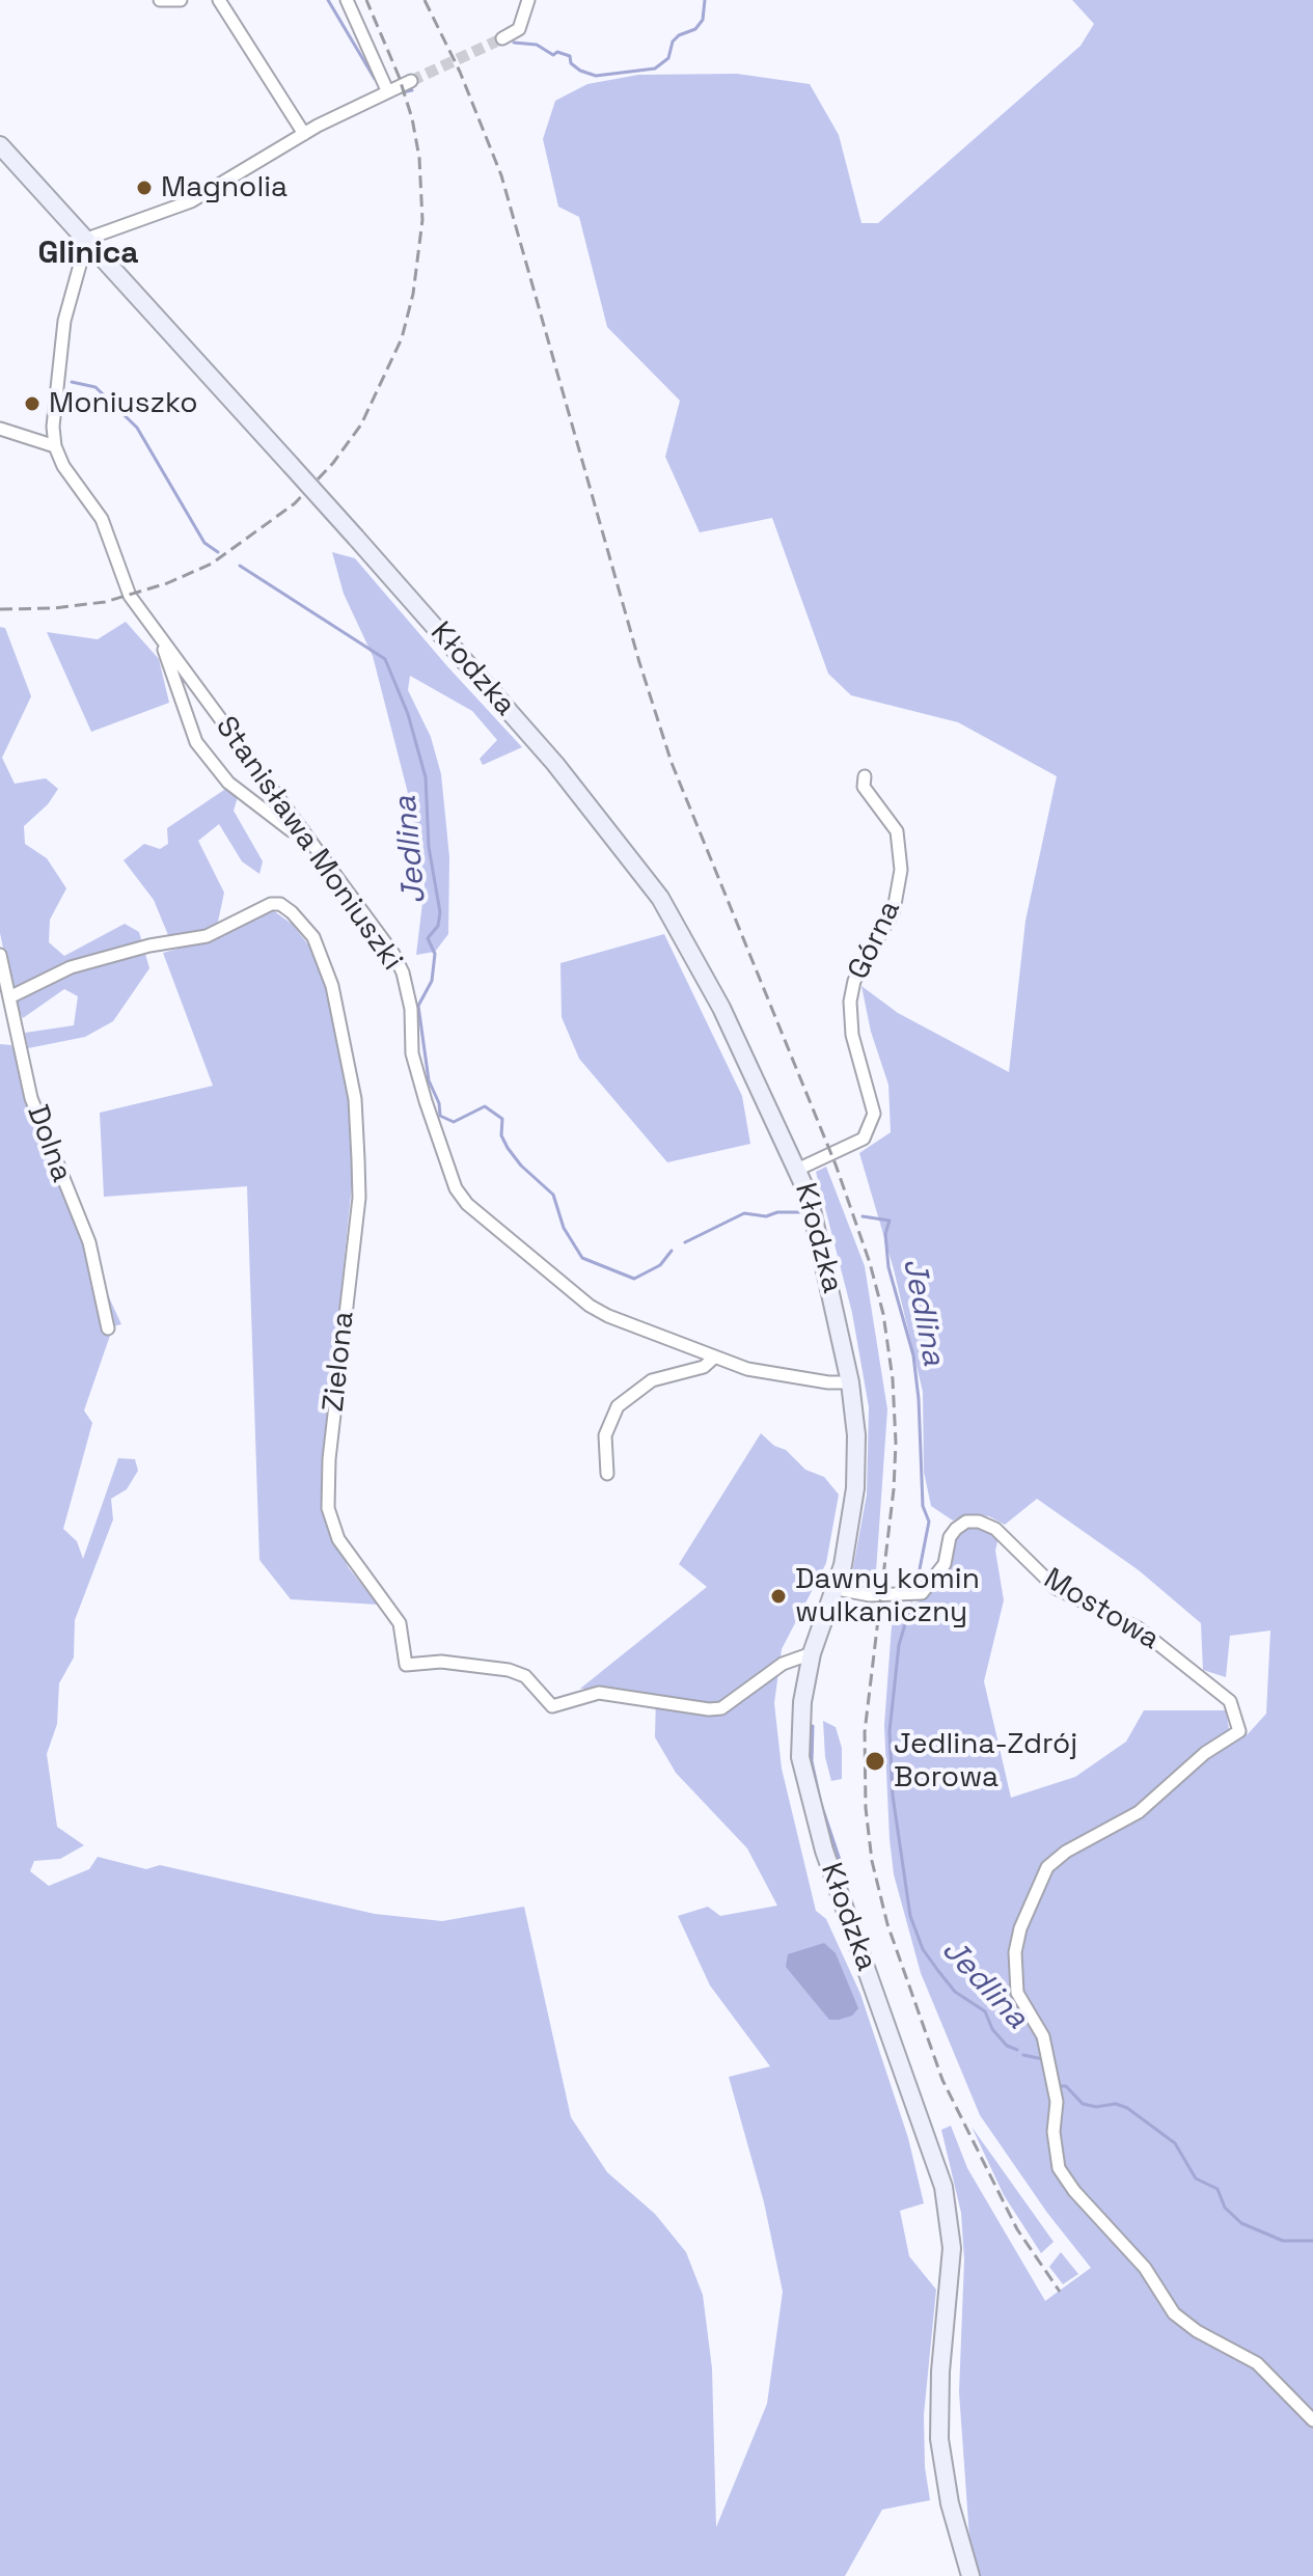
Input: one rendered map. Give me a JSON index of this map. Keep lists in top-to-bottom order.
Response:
{
  "streets": {
    "main road": ["Kłodzka"],
    "street": [
      "Stanisława Moniuszki",
      "Górna",
      "Dolna",
      "Zielona",
      "Mostowa"
    ]
  },
  "crossings": [
    ["Kłodzka", "Stanisława Moniuszki"],
    ["Kłodzka", "Górna"],
    ["Kłodzka", "Zielona"],
    ["Kłodzka", "Mostowa"],
    ["Dolna", "Zielona"]
  ],
  "districts": ["Glinica"],
  "water": ["Jedlina"],
  "places": [
    "Magnolia",
    "Moniuszko",
    "Dawny komin wulkaniczny",
    "Jedlina-Zdrój Borowa"
  ]
}
